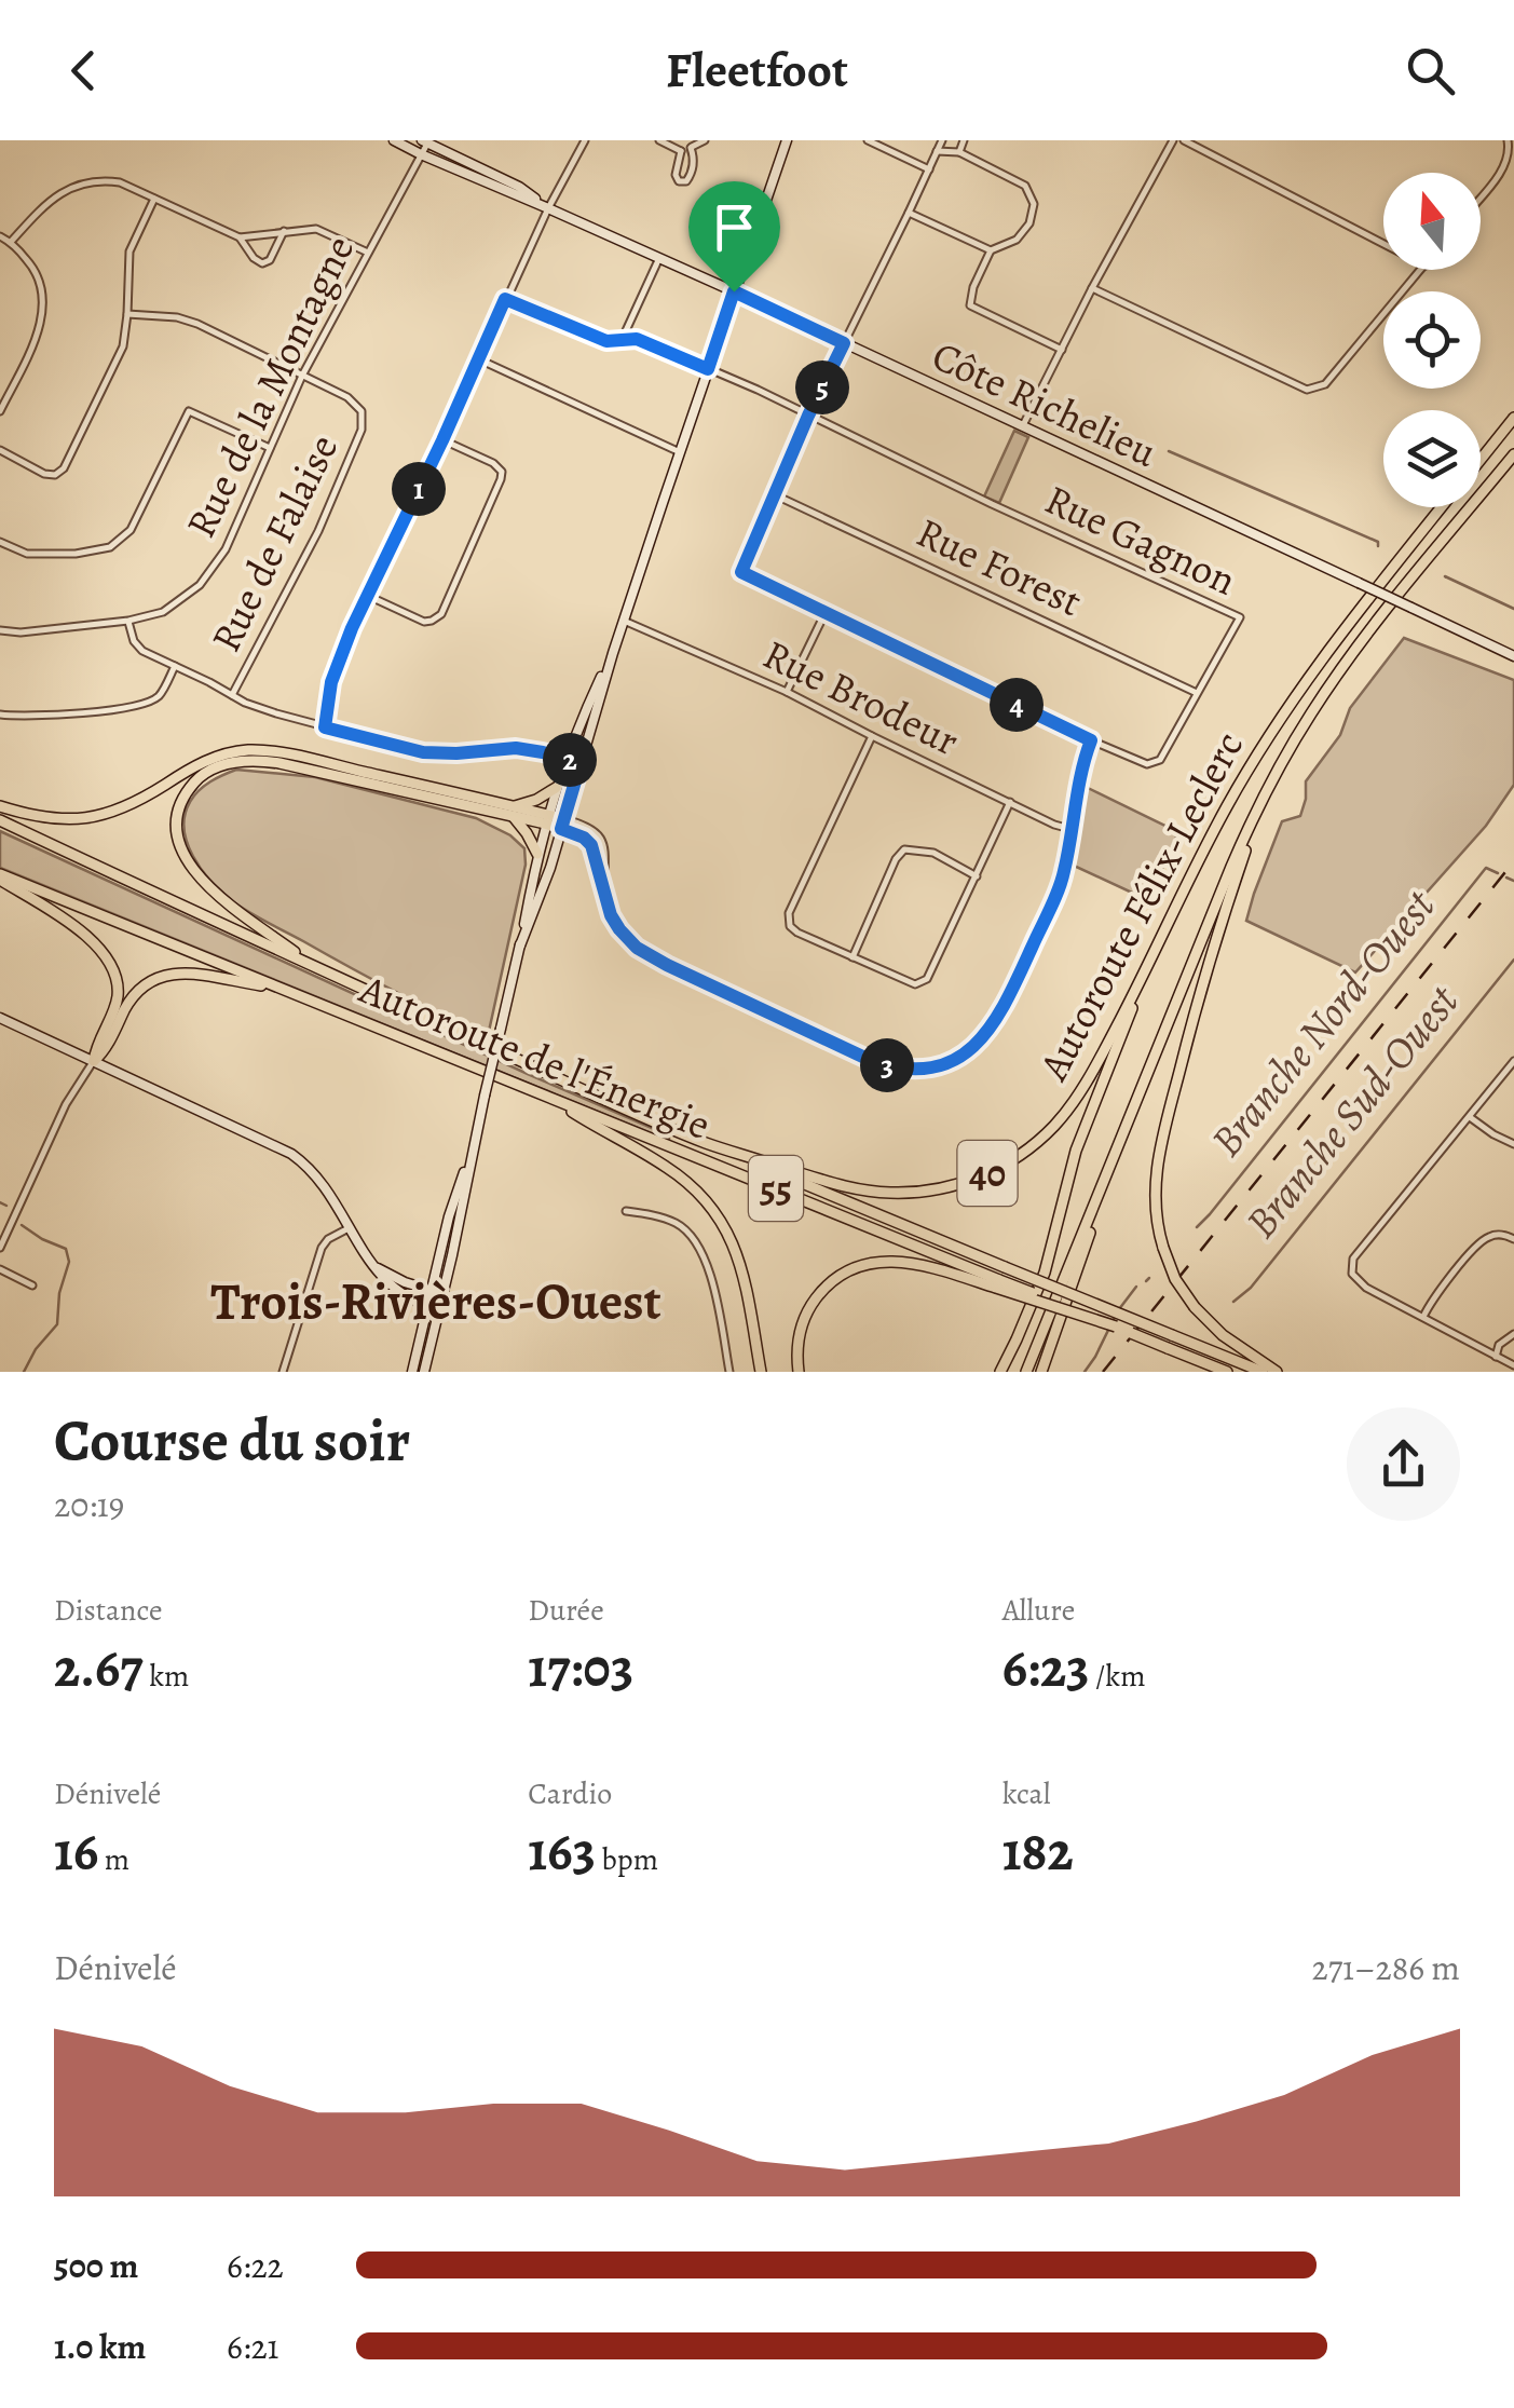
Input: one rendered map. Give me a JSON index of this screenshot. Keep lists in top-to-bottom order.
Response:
{
  "streets": {
    "highway": [
      "Autoroute Félix-Leclerc",
      "Autoroute de l'Énergie",
      "40",
      "55"
    ],
    "street": [
      "Rue de la Montagne",
      "Côte Richelieu",
      "Rue Gagnon",
      "Rue de Falaise",
      "Rue Forest",
      "Rue Brodeur"
    ]
  },
  "crossings": [
    ["Rue de la Montagne", "Côte Richelieu"],
    ["Rue de la Montagne", "Rue de Falaise"],
    ["Rue Gagnon", "Rue Forest"],
    ["Autoroute Félix-Leclerc", "Autoroute de l'Énergie"]
  ],
  "districts": ["Trois-Rivières-Ouest"],
  "water": ["Branche Nord-Ouest", "Branche Sud-Ouest"],
  "north": "top",
  "page": {
    "header": "Fleetfoot",
    "pins": [
      "5",
      "1",
      "4",
      "2",
      "3"
    ],
    "heading": ["Course du soir", "20:19"],
    "stats": [
      ["Distance", "2.67 km"],
      ["Durée", "17:03"],
      ["Allure", "6:23 /km"],
      ["Dénivelé", "16 m"],
      ["Cardio", "163 bpm"],
      ["kcal", "182"]
    ],
    "chart": ["Dénivelé", "271–286 m"],
    "list": [
      {
        "name": "500 m",
        "note": "6:22"
      },
      {
        "name": "1.0 km",
        "note": "6:21"
      }
    ]
  }
}
